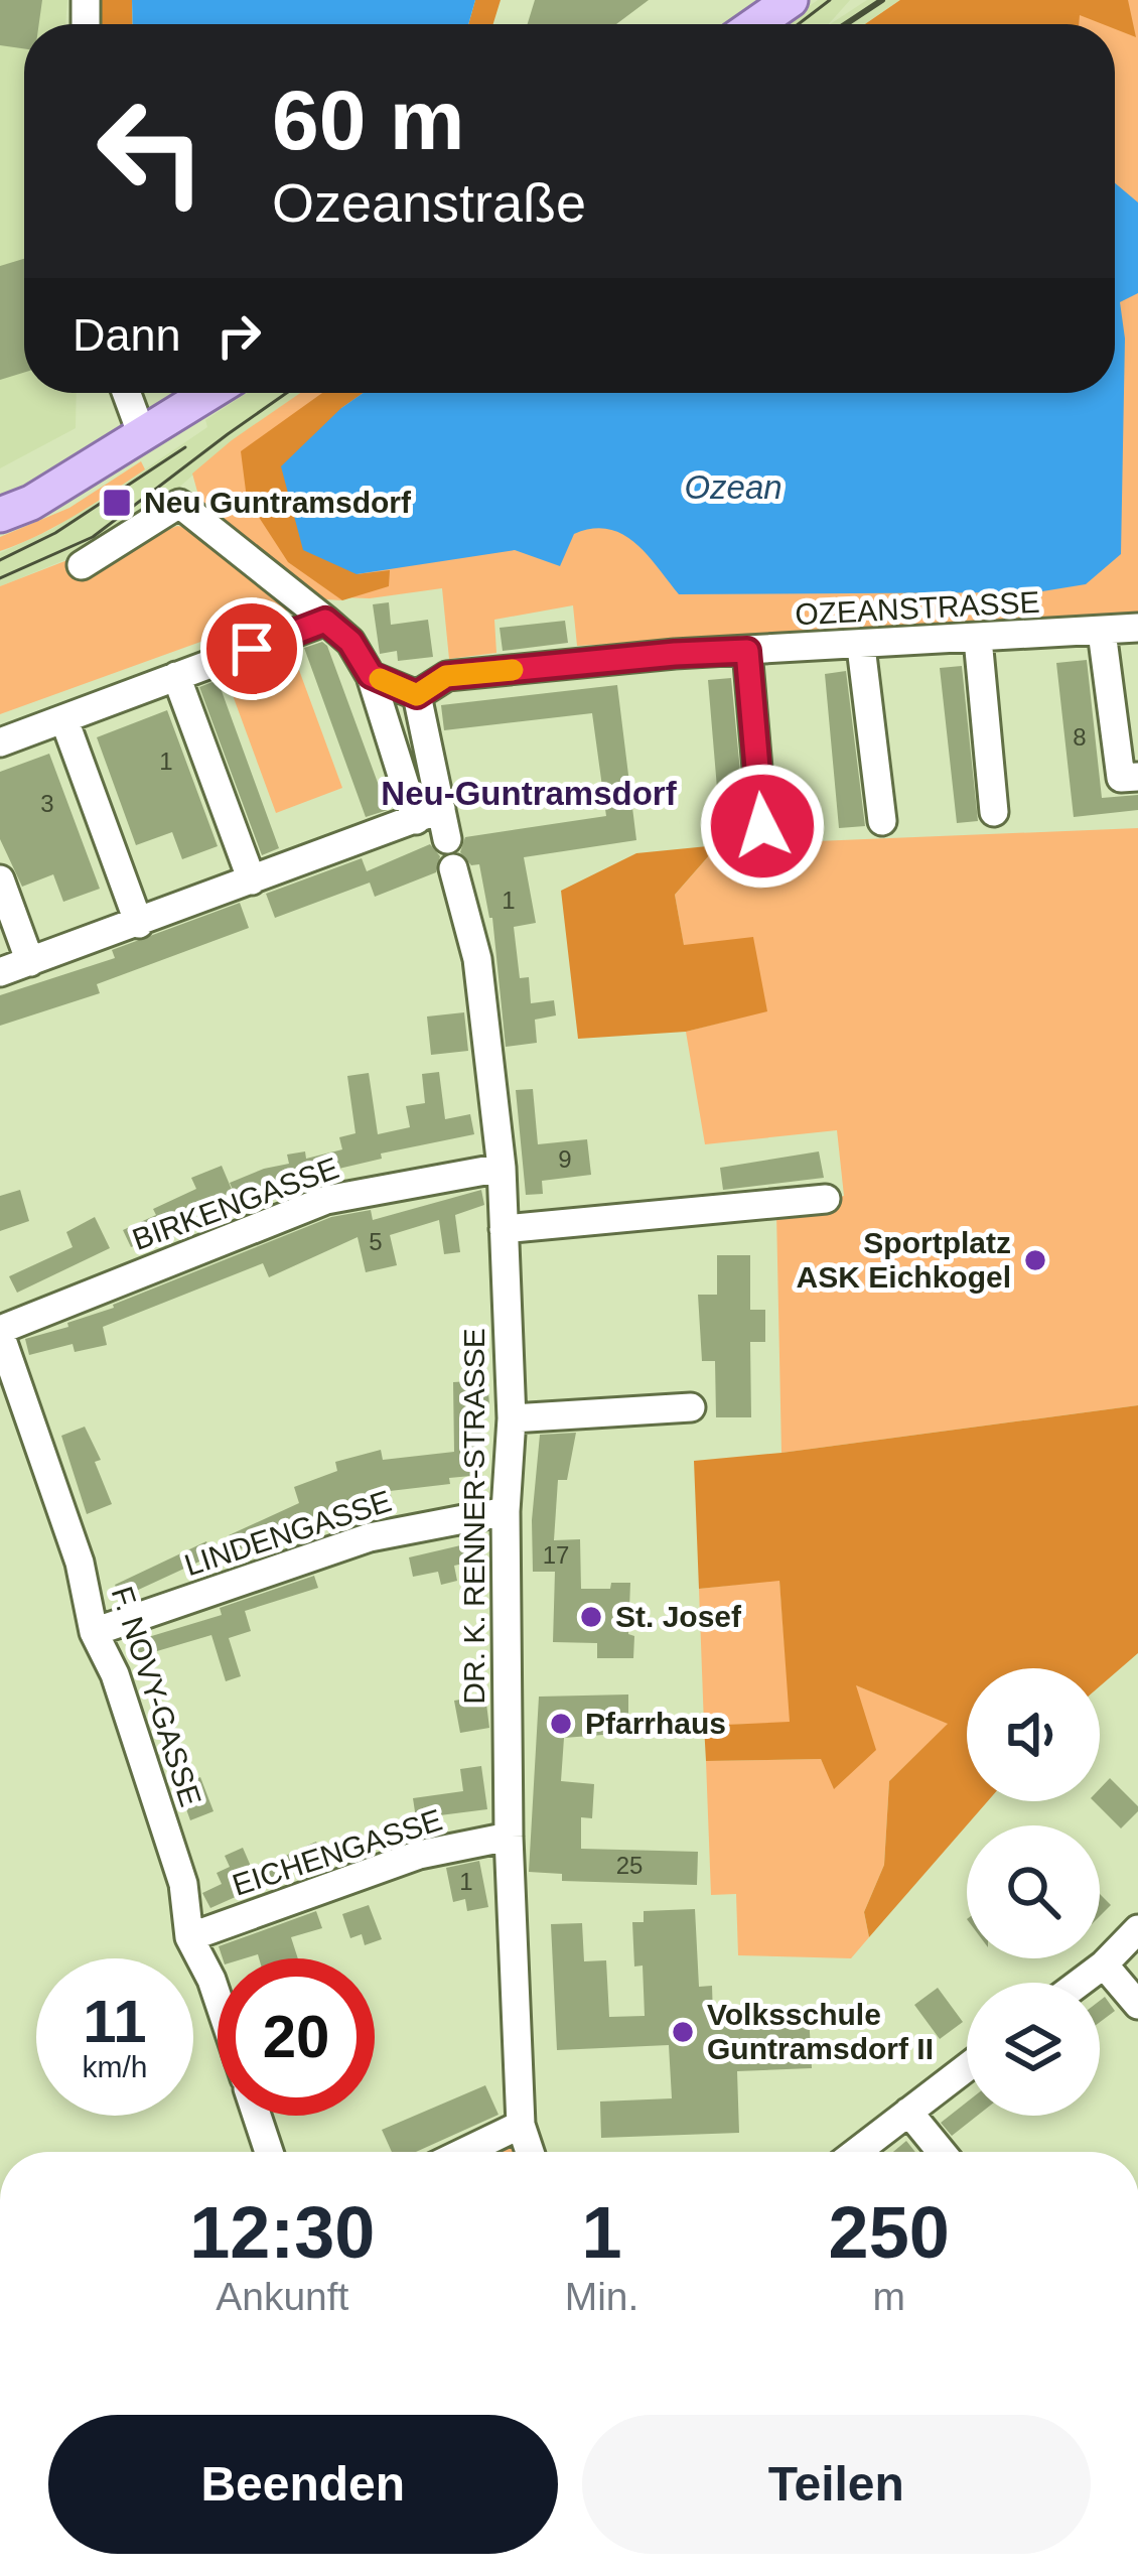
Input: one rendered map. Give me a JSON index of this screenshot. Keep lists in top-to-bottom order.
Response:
{
  "streets": {
    "street": [
      "OZEANSTRASSE",
      "BIRKENGASSE",
      "DR. K. RENNER-STRASSE",
      "LINDENGASSE",
      "F. NOVY-GASSE",
      "EICHENGASSE"
    ]
  },
  "crossings": [
    ["BIRKENGASSE", "DR. K. RENNER-STRASSE"],
    ["BIRKENGASSE", "F. NOVY-GASSE"],
    ["DR. K. RENNER-STRASSE", "LINDENGASSE"],
    ["DR. K. RENNER-STRASSE", "EICHENGASSE"],
    ["LINDENGASSE", "F. NOVY-GASSE"],
    ["F. NOVY-GASSE", "EICHENGASSE"]
  ],
  "districts": ["Neu-Guntramsdorf"],
  "water": ["Ozean"],
  "places": {
    "transit": ["Neu Guntramsdorf"],
    "other": [
      "Sportplatz ASK Eichkogel",
      "St. Josef",
      "Pfarrhaus",
      "Volksschule Guntramsdorf II"
    ]
  },
  "house_numbers": [
    "8",
    "1",
    "3",
    "1",
    "9",
    "5",
    "17",
    "25",
    "1"
  ],
  "page": {
    "turn": ["60 m", "Ozeanstraße"],
    "then": "Dann",
    "speed": "11 km/h",
    "limit": "20",
    "eta": [
      "12:30",
      "Ankunft",
      "1",
      "Min.",
      "250",
      "m"
    ],
    "buttons": ["Beenden", "Teilen"]
  }
}
